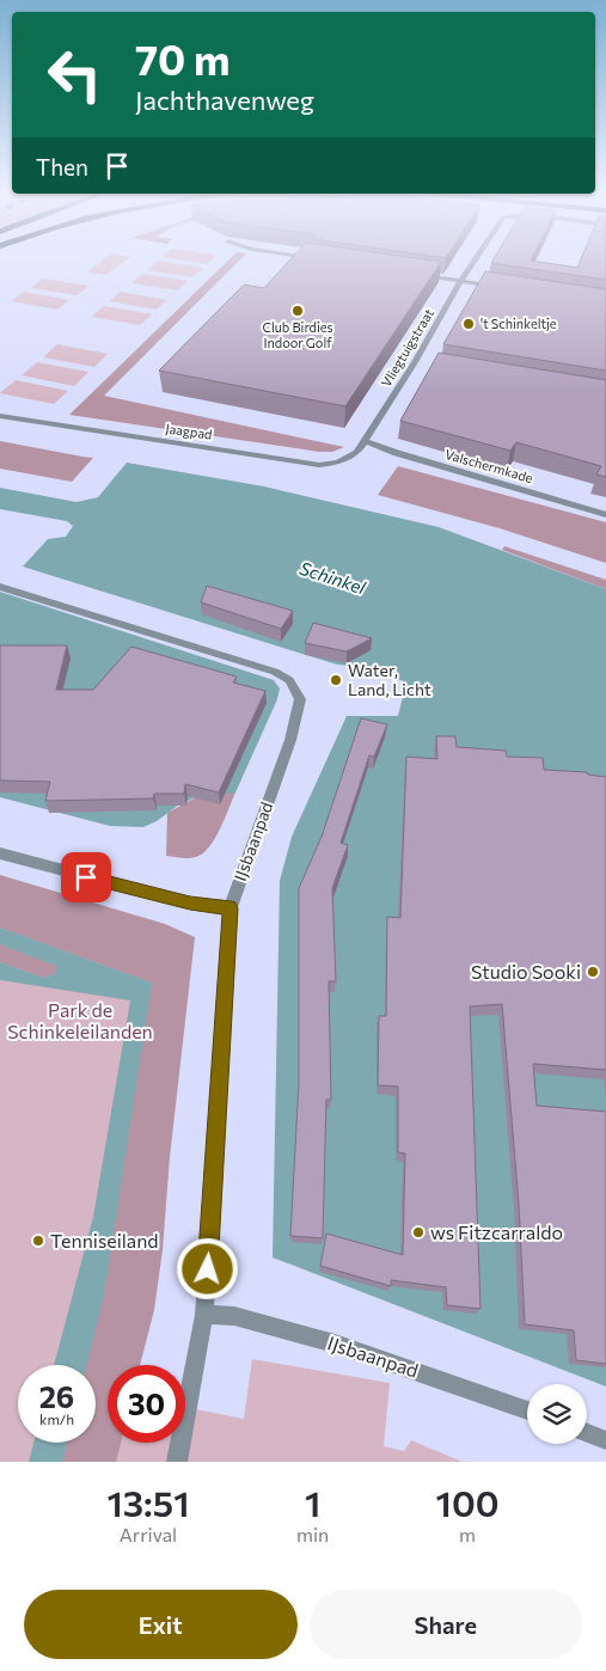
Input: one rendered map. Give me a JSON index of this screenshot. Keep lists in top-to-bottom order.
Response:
{
  "streets": {
    "street": [
      "Vliegtuigstraat",
      "Jaagpad",
      "Valschermkade",
      "IJsbaanpad"
    ]
  },
  "crossings": [
    ["Vliegtuigstraat", "Jaagpad"],
    ["Vliegtuigstraat", "Valschermkade"],
    ["Jaagpad", "Valschermkade"]
  ],
  "water": ["Schinkel"],
  "parks": ["Park de Schinkeleilanden"],
  "places": [
    "Club Birdies Indoor Golf",
    "'t Schinkeltje",
    "Water, Land, Licht",
    "Studio Sooki",
    "ws Fitzcarraldo",
    "Tenniseiland"
  ],
  "page": {
    "turn": ["70 m", "Jachthavenweg"],
    "then": "Then",
    "speed": "26 km/h",
    "limit": "30",
    "eta": [
      "13:51",
      "Arrival",
      "1",
      "min",
      "100",
      "m"
    ],
    "buttons": ["Exit", "Share"]
  }
}
